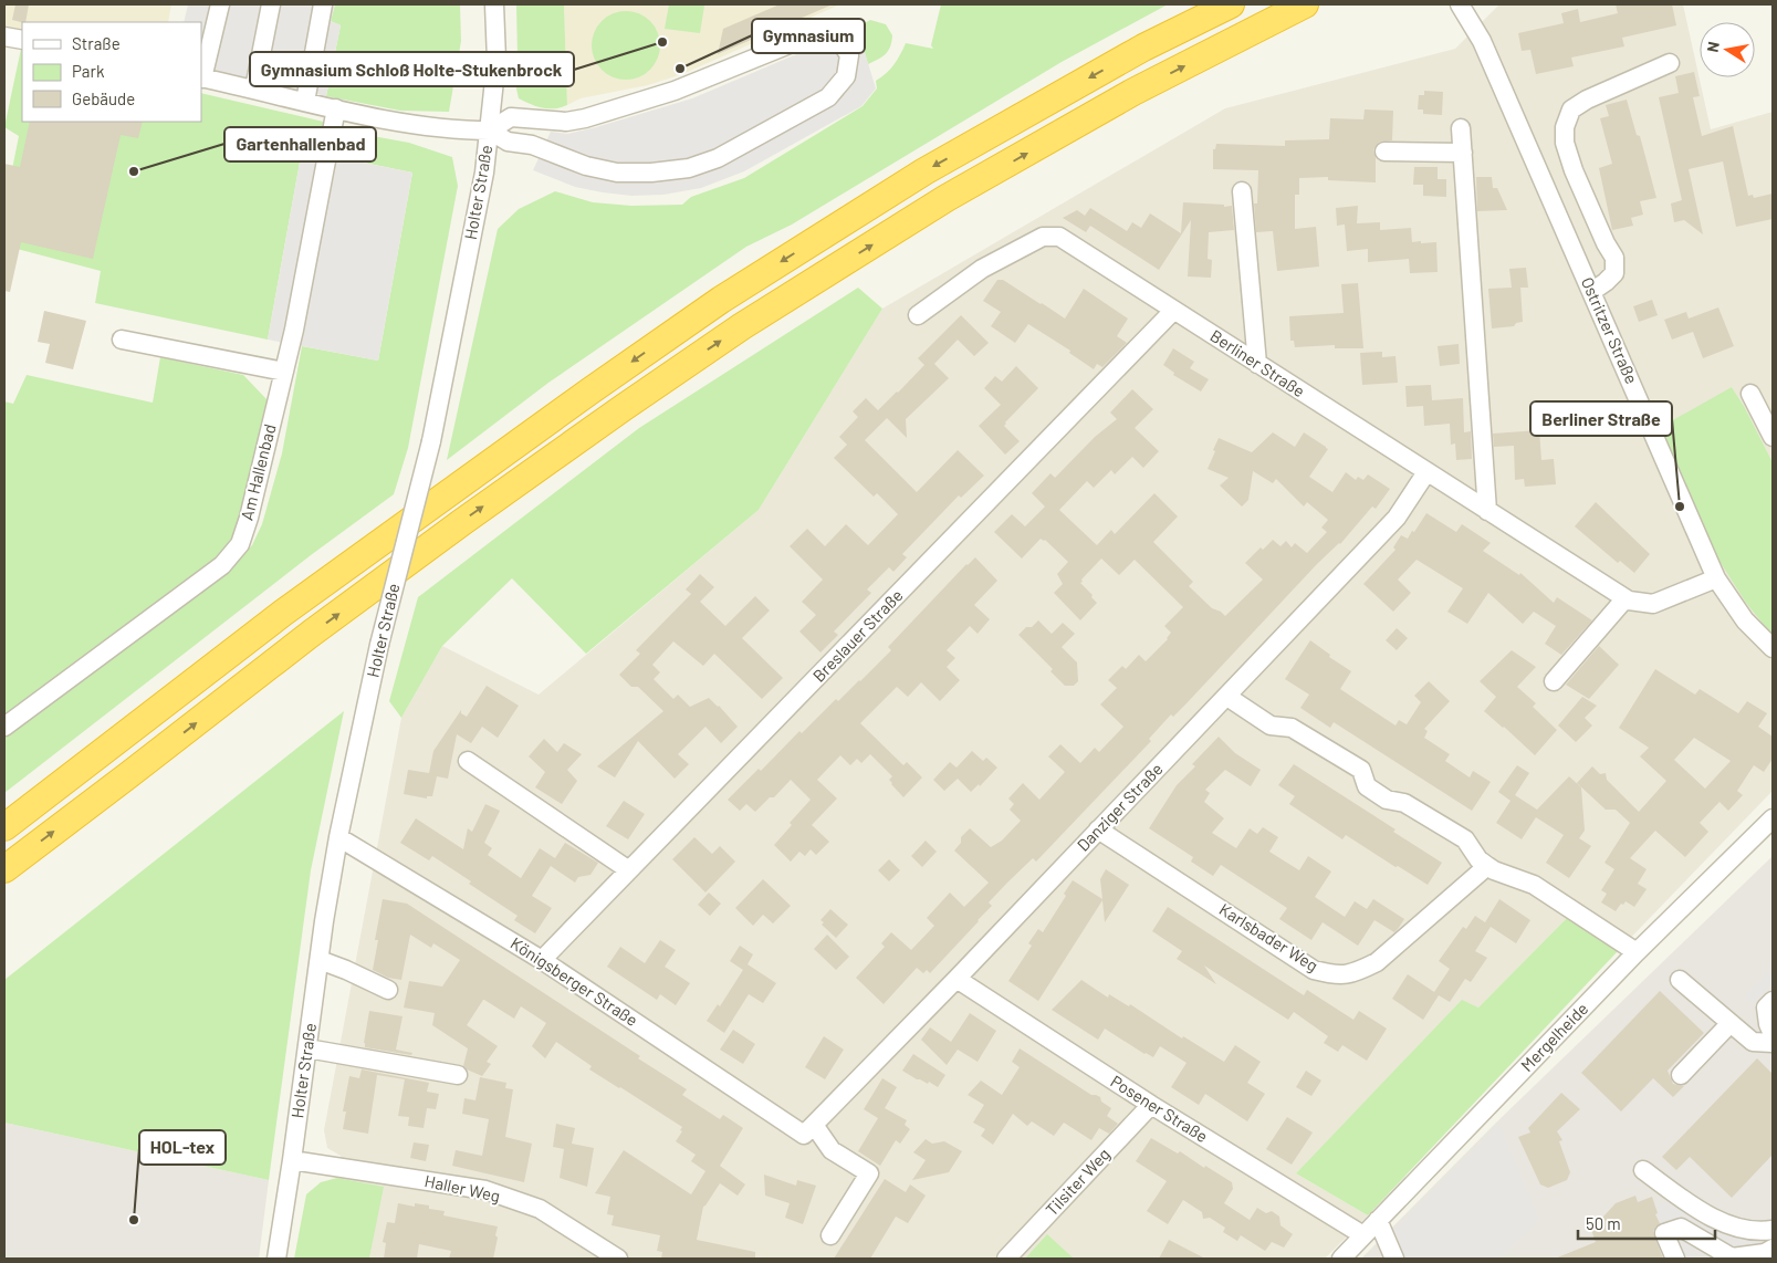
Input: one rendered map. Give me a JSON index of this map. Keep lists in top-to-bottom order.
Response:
{
  "streets": {
    "street": [
      "Holter Straße",
      "Ostritzer Straße",
      "Berliner Straße",
      "Am Hallenbad",
      "Breslauer Straße",
      "Danziger Straße",
      "Karlsbader Weg",
      "Königsberger Straße",
      "Mergelheide",
      "Posener Straße",
      "Tilsiter Weg",
      "Haller Weg"
    ]
  },
  "crossings": [
    ["Holter Straße", "Königsberger Straße"],
    ["Holter Straße", "Haller Weg"],
    ["Ostritzer Straße", "Berliner Straße"],
    ["Berliner Straße", "Breslauer Straße"],
    ["Berliner Straße", "Danziger Straße"],
    ["Breslauer Straße", "Königsberger Straße"],
    ["Danziger Straße", "Karlsbader Weg"],
    ["Danziger Straße", "Königsberger Straße"],
    ["Danziger Straße", "Posener Straße"],
    ["Mergelheide", "Posener Straße"],
    ["Posener Straße", "Tilsiter Weg"]
  ],
  "places": [
    "Gymnasium Schloß Holte-Stukenbrock",
    "Gymnasium",
    "Gartenhallenbad",
    "Berliner Straße",
    "HOL-tex"
  ],
  "legend": ["Straße", "Park", "Gebäude"],
  "scale_bar": "50 m",
  "north": "left"
}
